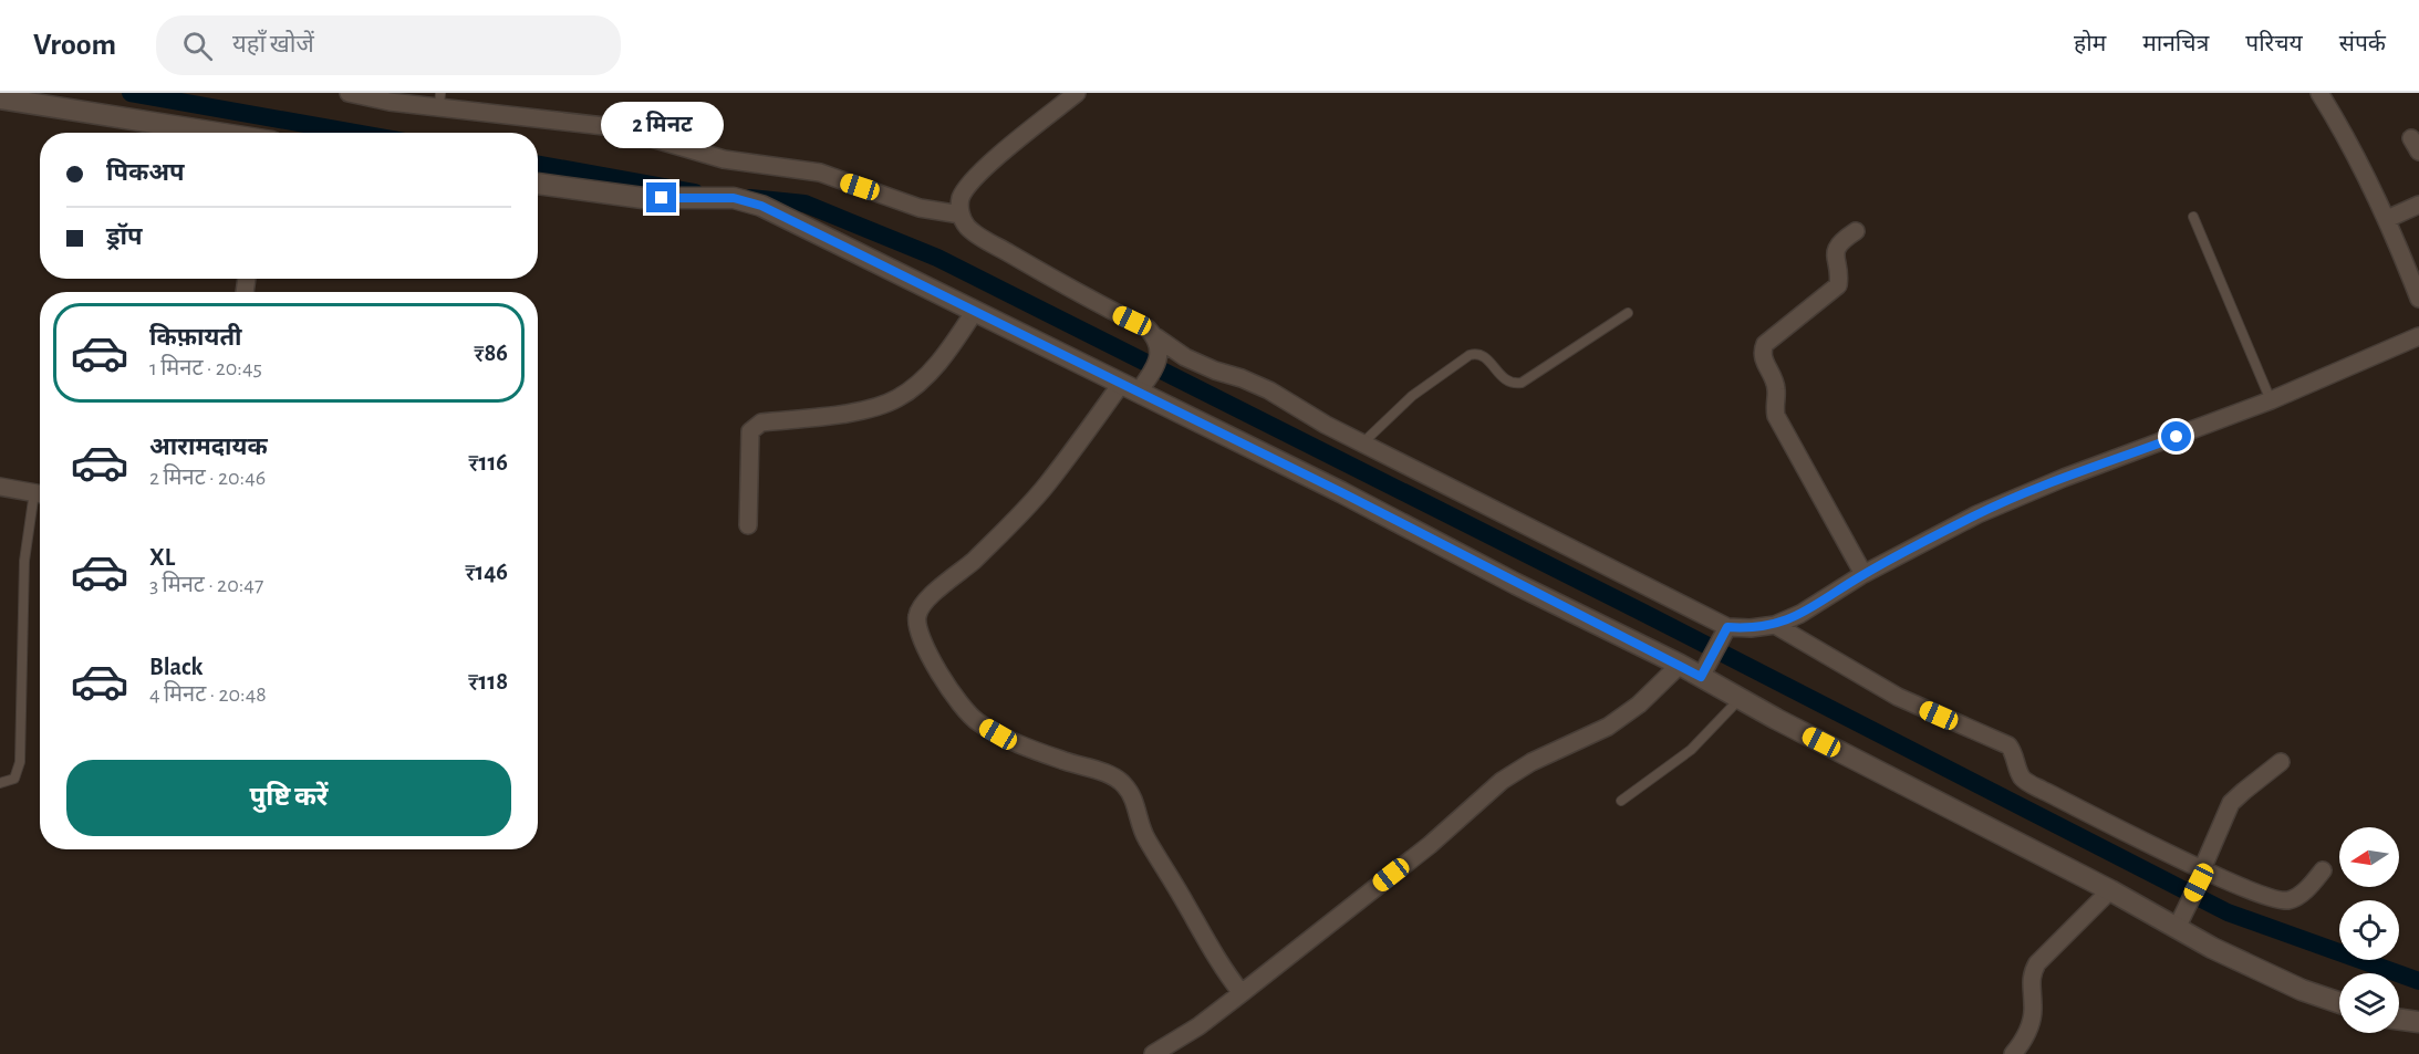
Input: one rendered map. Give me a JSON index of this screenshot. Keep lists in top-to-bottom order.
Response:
{
  "north": "left",
  "page": {
    "header": "Vroom",
    "search": "यहाँ खोजें",
    "nav": [
      "होम",
      "मानचित्र",
      "परिचय",
      "संपर्क"
    ],
    "bubble": "2 मिनट",
    "banner": ["पिकअप", "ड्रॉप"],
    "list": [
      {
        "name": "किफ़ायती",
        "note": "1 मिनट · 20:45",
        "value": "₹86"
      },
      {
        "name": "आरामदायक",
        "note": "2 मिनट · 20:46",
        "value": "₹116"
      },
      {
        "name": "XL",
        "note": "3 मिनट · 20:47",
        "value": "₹146"
      },
      {
        "name": "Black",
        "note": "4 मिनट · 20:48",
        "value": "₹118"
      }
    ],
    "buttons": "पुष्टि करें"
  }
}
